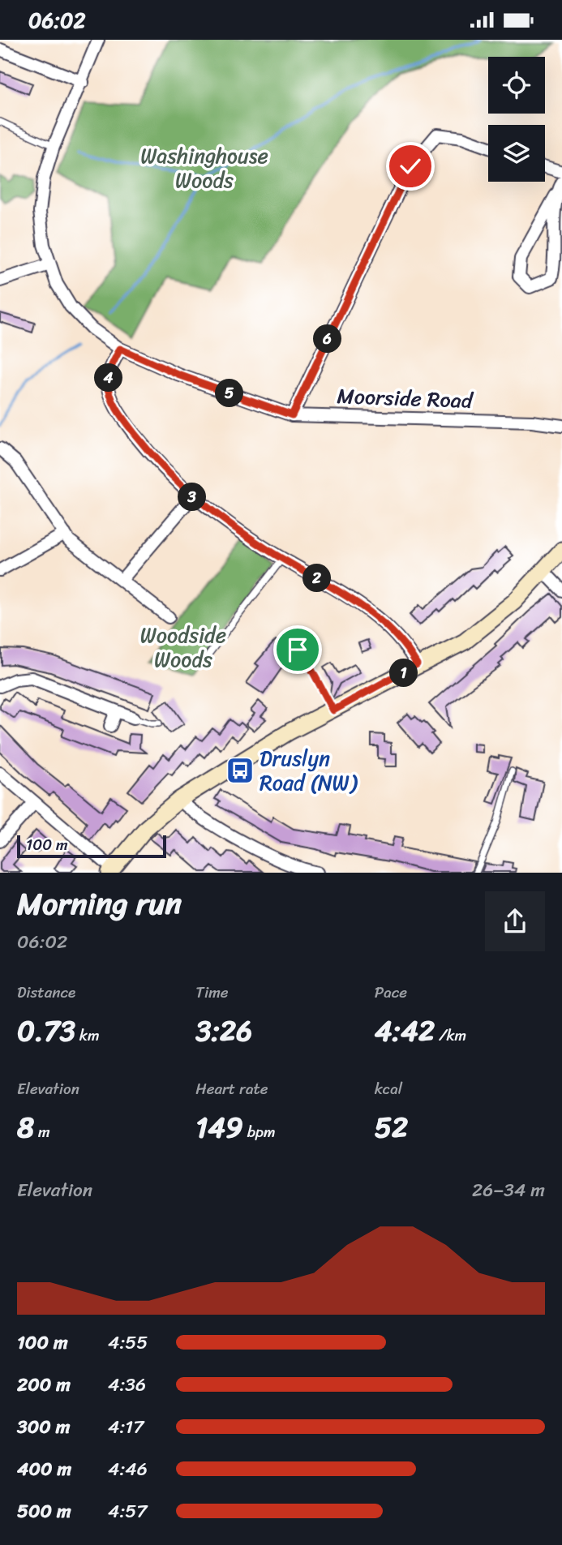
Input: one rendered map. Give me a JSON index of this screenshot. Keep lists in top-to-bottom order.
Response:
{
  "streets": {
    "street": ["Moorside Road"]
  },
  "parks": ["Washinghouse Woods", "Woodside Woods"],
  "places": {
    "bus stop": ["Druslyn Road (NW)"]
  },
  "scale_bar": "100 m",
  "page": {
    "status": "06:02",
    "pins": [
      "6",
      "4",
      "5",
      "3",
      "2",
      "1"
    ],
    "scale": "100 m",
    "heading": ["Morning run", "06:02"],
    "stats": [
      ["Distance", "0.73 km"],
      ["Time", "3:26"],
      ["Pace", "4:42 /km"],
      ["Elevation", "8 m"],
      ["Heart rate", "149 bpm"],
      ["kcal", "52"]
    ],
    "chart": ["Elevation", "26–34 m"],
    "list": [
      {
        "name": "100 m",
        "note": "4:55"
      },
      {
        "name": "200 m",
        "note": "4:36"
      },
      {
        "name": "300 m",
        "note": "4:17"
      },
      {
        "name": "400 m",
        "note": "4:46"
      },
      {
        "name": "500 m",
        "note": "4:57"
      }
    ]
  }
}
